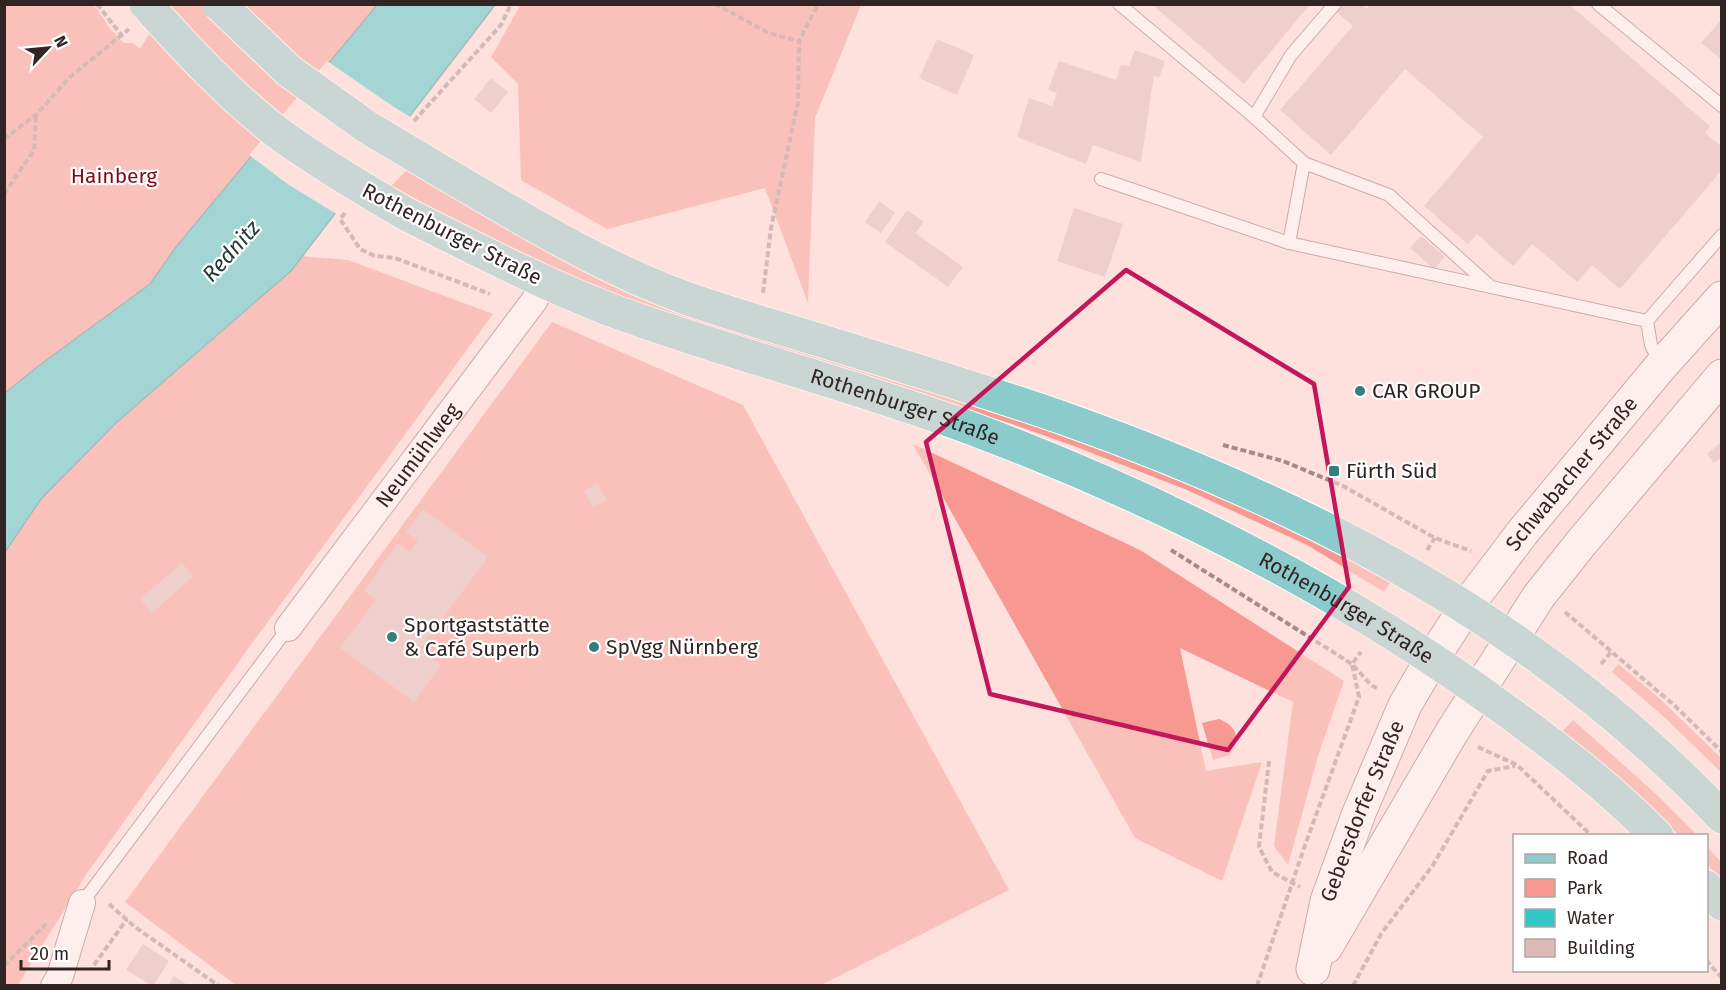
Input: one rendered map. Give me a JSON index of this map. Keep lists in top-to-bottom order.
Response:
{
  "streets": {
    "main road": ["Rothenburger Straße", "Schwabacher Straße", "Gebersdorfer Straße"],
    "street": ["Neumühlweg"]
  },
  "crossings": [
    ["Rothenburger Straße", "Neumühlweg"],
    ["Rothenburger Straße", "Schwabacher Straße"],
    ["Rothenburger Straße", "Gebersdorfer Straße"],
    ["Schwabacher Straße", "Gebersdorfer Straße"]
  ],
  "water": ["Rednitz"],
  "parks": ["Hainberg"],
  "places": {
    "other": ["CAR GROUP", "Sportgaststätte & Café Superb", "SpVgg Nürnberg"],
    "transit": ["Fürth Süd"]
  },
  "legend": [
    "Road",
    "Park",
    "Water",
    "Building"
  ],
  "scale_bar": "20 m",
  "north": "top right"
}
